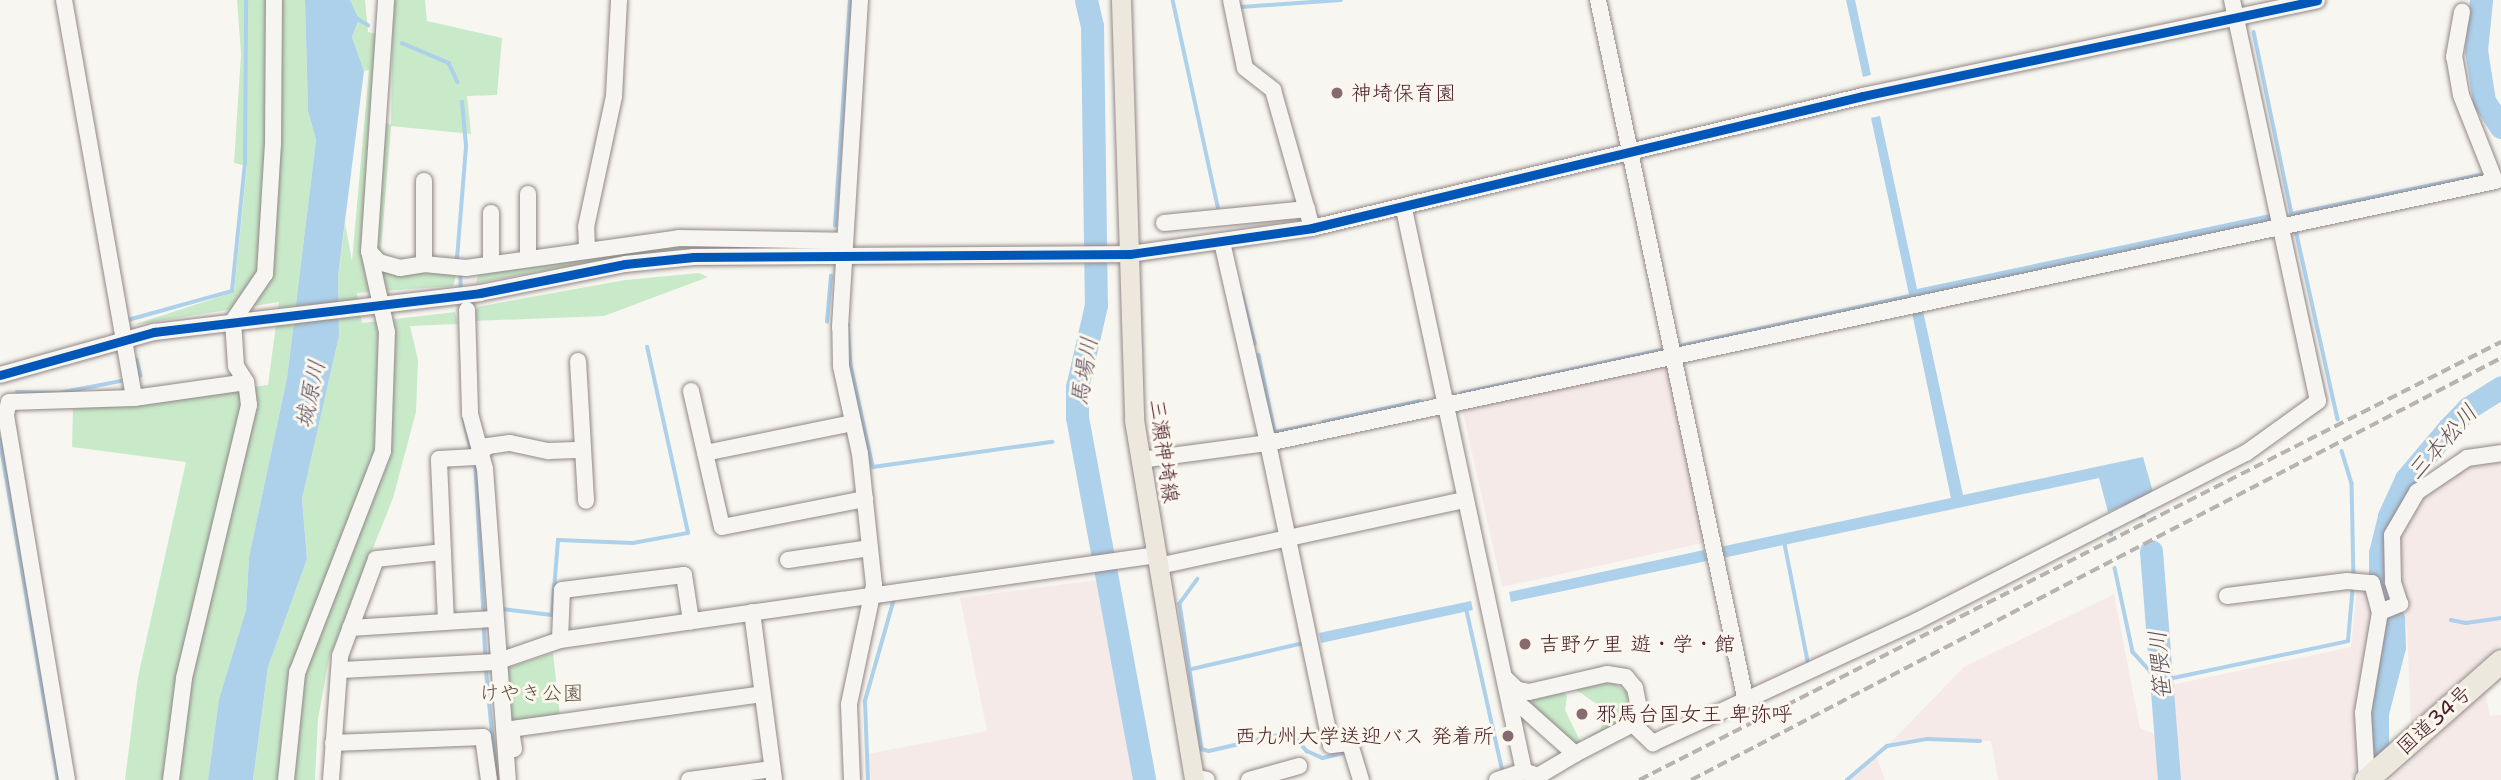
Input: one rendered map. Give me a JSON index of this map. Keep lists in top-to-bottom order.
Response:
{
  "streets": {
    "highway": ["国道34号"],
    "main road": ["三瀬神埼線"]
  },
  "water": [
    "馬場川",
    "城原川",
    "三本松川",
    "笹隈川"
  ],
  "parks": ["けやき公園"],
  "places": [
    "神埼保育園",
    "吉野ケ里 遊・学・館",
    "邪馬台国女王 卑弥呼",
    "西九州大学送迎バス 発着所"
  ]
}
